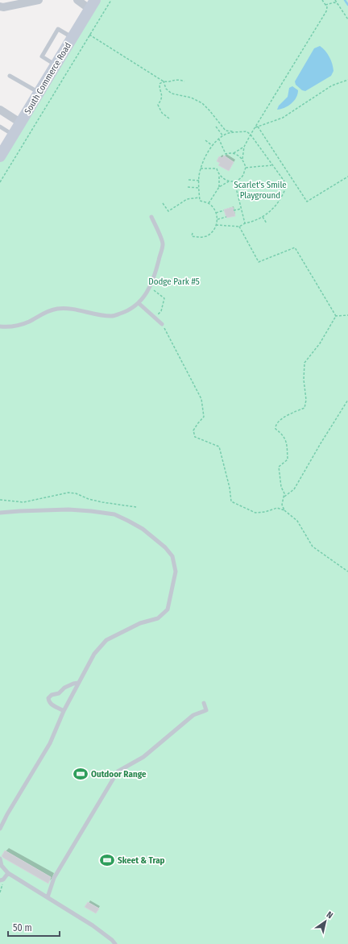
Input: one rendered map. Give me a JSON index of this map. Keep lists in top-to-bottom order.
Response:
{
  "streets": {
    "street": ["South Commerce Road"]
  },
  "parks": ["Scarlet's Smile Playground", "Dodge Park #5"],
  "places": {
    "sports": ["Outdoor Range", "Skeet & Trap"]
  },
  "scale_bar": "50 m",
  "north": "top right"
}
